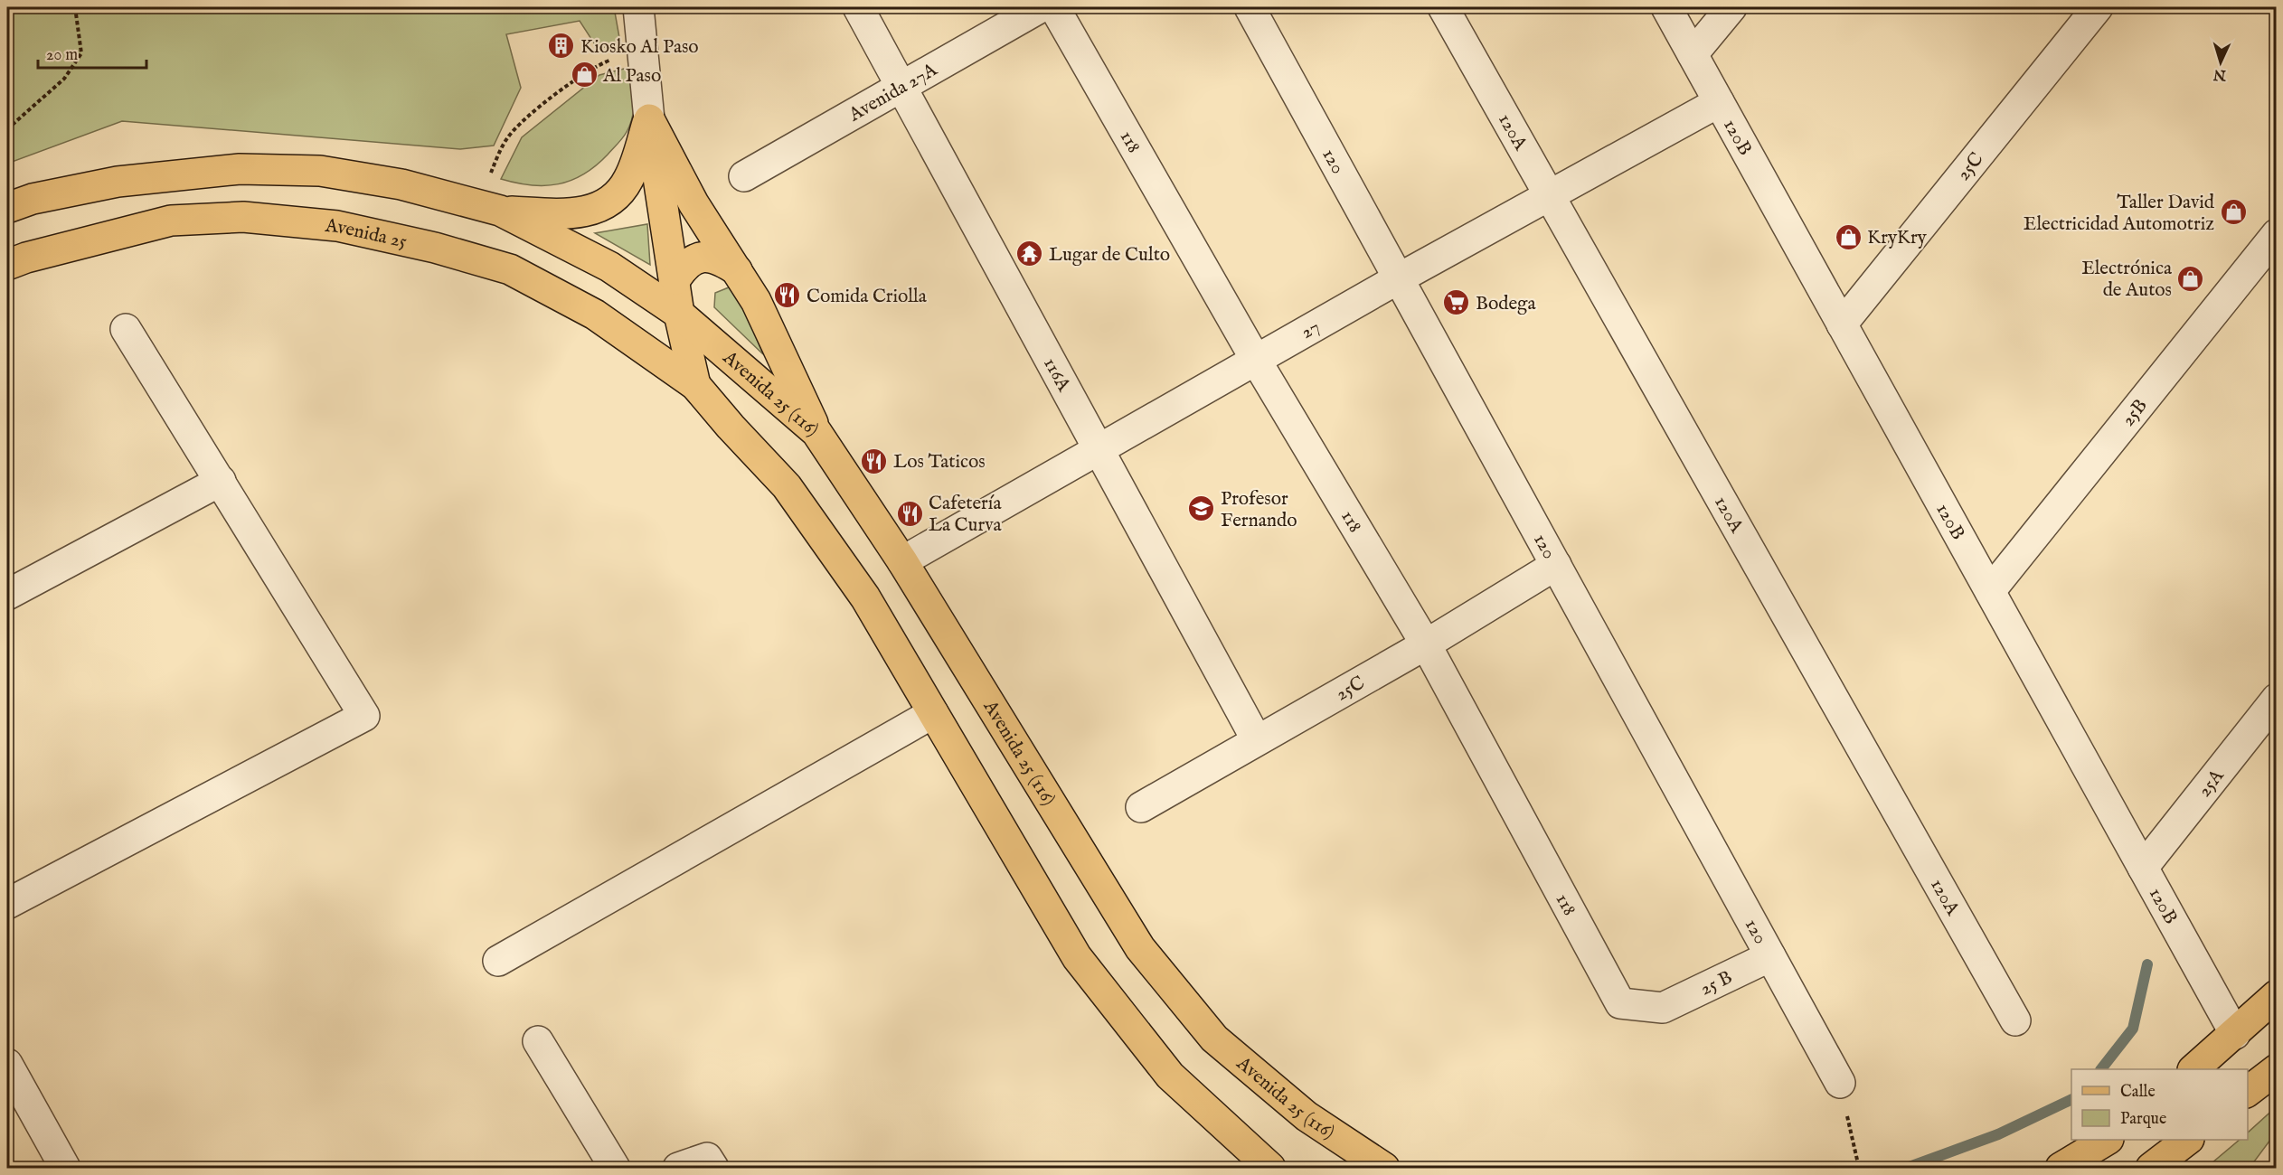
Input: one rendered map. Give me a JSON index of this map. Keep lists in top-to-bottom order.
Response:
{
  "streets": {
    "main road": ["Avenida 25", "Avenida 25 (116)"],
    "street": [
      "Avenida 27A",
      "120A",
      "120B",
      "118",
      "120",
      "25C",
      "27",
      "116A",
      "25B",
      "25A",
      "25 B"
    ]
  },
  "crossings": [
    ["Avenida 27A", "116A"],
    ["120A", "27"],
    ["120B", "25C"],
    ["120B", "27"],
    ["120B", "25B"],
    ["120B", "25A"],
    ["118", "25C"],
    ["118", "27"],
    ["118", "25 B"],
    ["120", "25C"],
    ["120", "27"],
    ["120", "25 B"],
    ["25C", "116A"],
    ["27", "116A"],
    ["27", "Avenida 25 (116)"]
  ],
  "places": {
    "building": ["Kiosko Al Paso"],
    "shop": [
      "Al Paso",
      "Taller David Electricidad Automotriz",
      "KryKry",
      "Electrónica de Autos"
    ],
    "temple": ["Lugar de Culto"],
    "restaurant": ["Comida Criolla", "Los Taticos", "Cafetería La Curva"],
    "supermarket": ["Bodega"],
    "school or university": ["Profesor Fernando"]
  },
  "legend": ["Calle", "Parque"],
  "scale_bar": "20 m",
  "north": "bottom"
}
